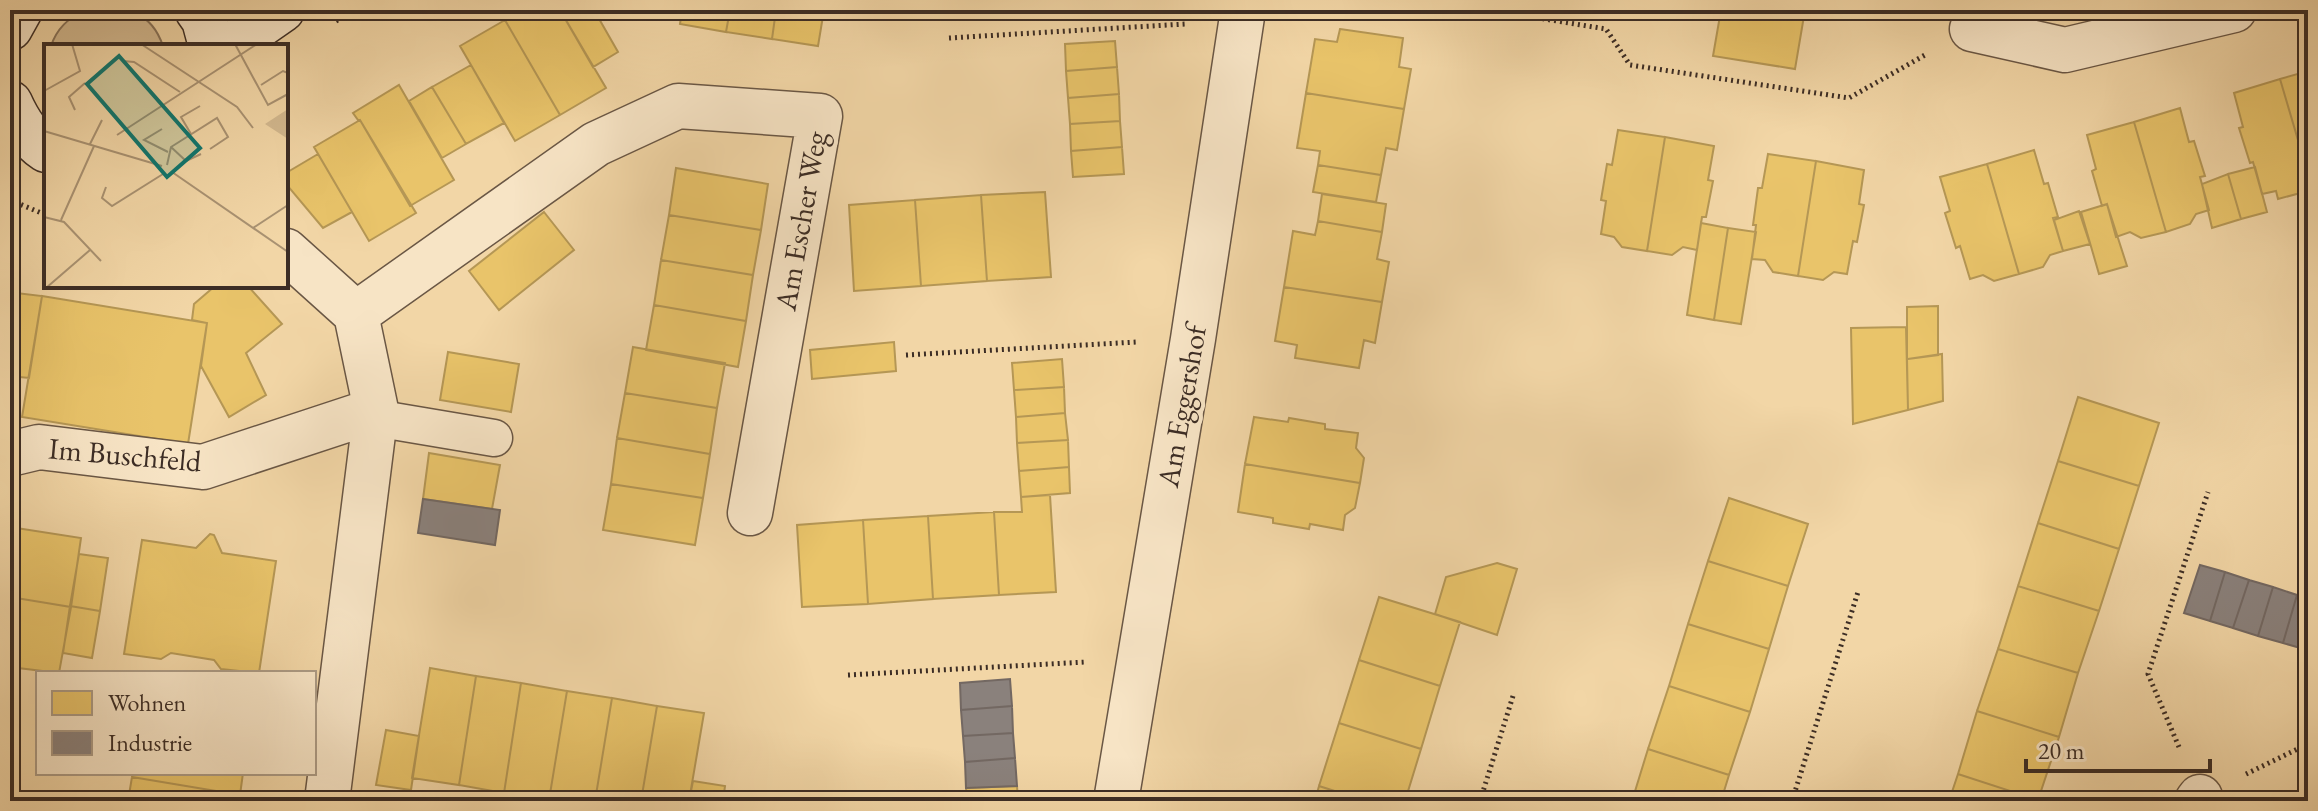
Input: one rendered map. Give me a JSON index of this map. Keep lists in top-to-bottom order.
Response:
{
  "streets": {
    "street": ["Am Escher Weg", "Am Eggershof", "Im Buschfeld"]
  },
  "legend": ["Wohnen", "Industrie"],
  "scale_bar": "20 m"
}
